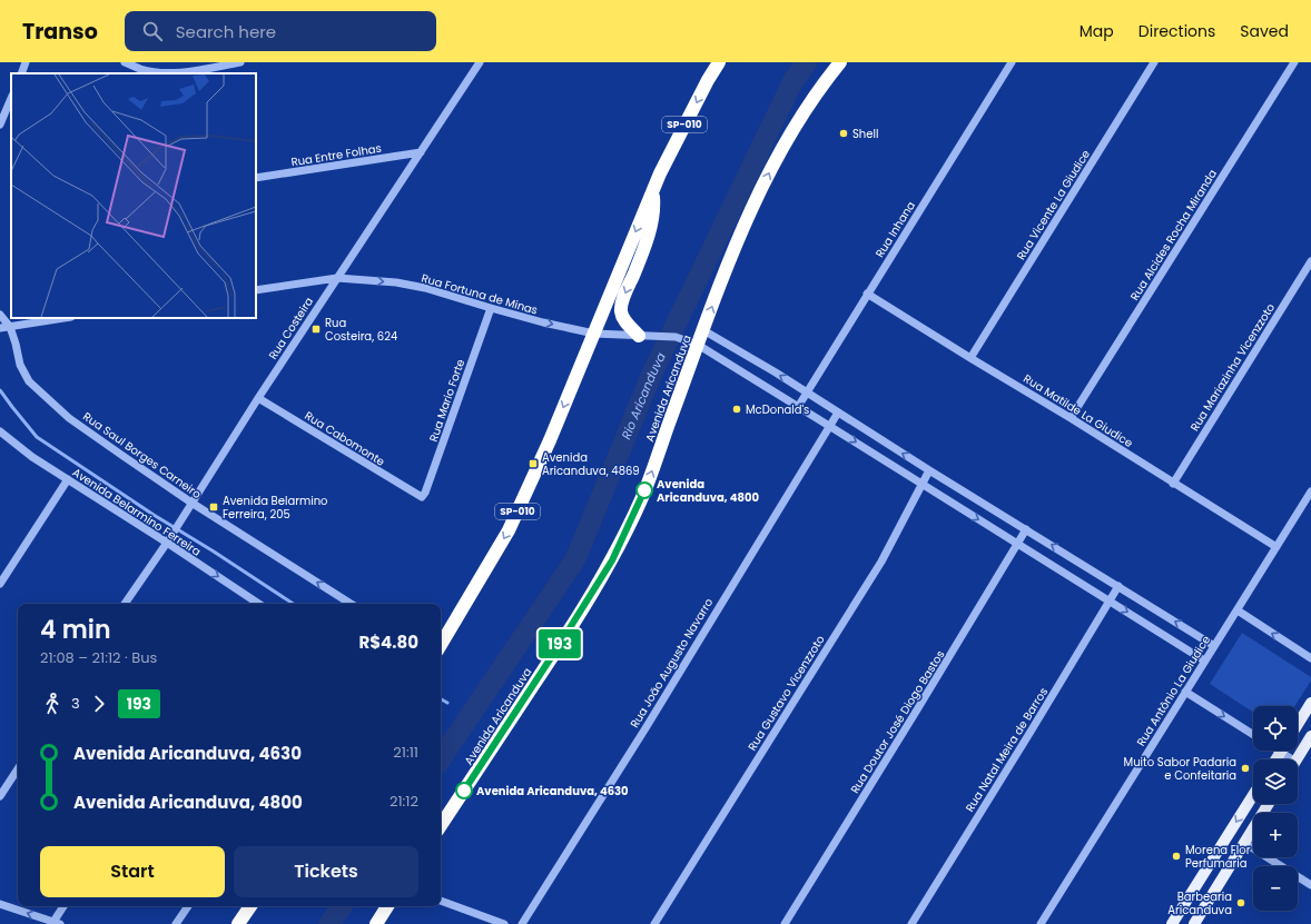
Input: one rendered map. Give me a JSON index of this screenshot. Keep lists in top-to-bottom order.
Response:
{
  "streets": {
    "highway": ["SP-010", "Avenida Aricanduva"],
    "street": [
      "Rua Entre Folhas",
      "Rua Vicente La Giudice",
      "Rua Inhana",
      "Rua Alcides Rocha Miranda",
      "Rua Fortuna de Minas",
      "Rua Costeira",
      "Rua Mariazinha Vicenzzoto",
      "Rua Mario Forte",
      "Rua Matilde La Giudice",
      "Rua Cabomonte",
      "Rua Saul Borges Carneiro",
      "Avenida Belarmino Ferreira",
      "Rua João Augusto Navarro",
      "Rua Antônio La Giudice",
      "Rua Gustavo Vicenzzoto",
      "Rua Doutor José Diogo Bastos",
      "Rua Natal Meira de Barros"
    ]
  },
  "crossings": [
    ["SP-010", "Rua Fortuna de Minas"],
    ["Rua Entre Folhas", "Rua Costeira"],
    ["Rua Vicente La Giudice", "Rua Matilde La Giudice"],
    ["Rua Inhana", "Rua Fortuna de Minas"],
    ["Rua Inhana", "Rua Matilde La Giudice"],
    ["Rua Alcides Rocha Miranda", "Rua Matilde La Giudice"],
    ["Rua Fortuna de Minas", "Rua Costeira"],
    ["Rua Fortuna de Minas", "Avenida Aricanduva"],
    ["Rua Fortuna de Minas", "Rua Mario Forte"],
    ["Rua Fortuna de Minas", "Rua João Augusto Navarro"],
    ["Rua Fortuna de Minas", "Rua Antônio La Giudice"],
    ["Rua Fortuna de Minas", "Rua Gustavo Vicenzzoto"],
    ["Rua Fortuna de Minas", "Rua Doutor José Diogo Bastos"],
    ["Rua Fortuna de Minas", "Rua Natal Meira de Barros"],
    ["Rua Costeira", "Rua Cabomonte"],
    ["Rua Costeira", "Rua Saul Borges Carneiro"],
    ["Rua Costeira", "Avenida Belarmino Ferreira"],
    ["Rua Mariazinha Vicenzzoto", "Rua Matilde La Giudice"],
    ["Rua Mario Forte", "Rua Cabomonte"],
    ["Rua Matilde La Giudice", "Rua Antônio La Giudice"]
  ],
  "one_way": ["Rua Saul Borges Carneiro", "Avenida Belarmino Ferreira"],
  "water": ["Rio Aricanduva"],
  "places": {
    "other": [
      "Shell",
      "McDonald's",
      "Avenida Aricanduva, 4800",
      "Muito Sabor Padaria e Confeitaria",
      "Avenida Aricanduva, 4630",
      "Morena Flor Perfumaria",
      "Barbearia Aricanduva"
    ],
    "transit": ["Rua Costeira, 624", "Avenida Aricanduva, 4869", "Avenida Belarmino Ferreira, 205"]
  },
  "lines": ["bus line 193"],
  "page": {
    "header": "Transo",
    "search": "Search here",
    "nav": ["Map", "Directions", "Saved"],
    "on_map": "193",
    "heading": ["4 min", "21:08 – 21:12 · Bus", "R$4.80"],
    "legs": ["3", "193"],
    "map_buttons": ["+", "−"],
    "list": [
      {
        "name": "Avenida Aricanduva, 4630",
        "value": "21:11"
      },
      {
        "name": "Avenida Aricanduva, 4800",
        "value": "21:12"
      }
    ],
    "buttons": ["Start", "Tickets"]
  }
}
